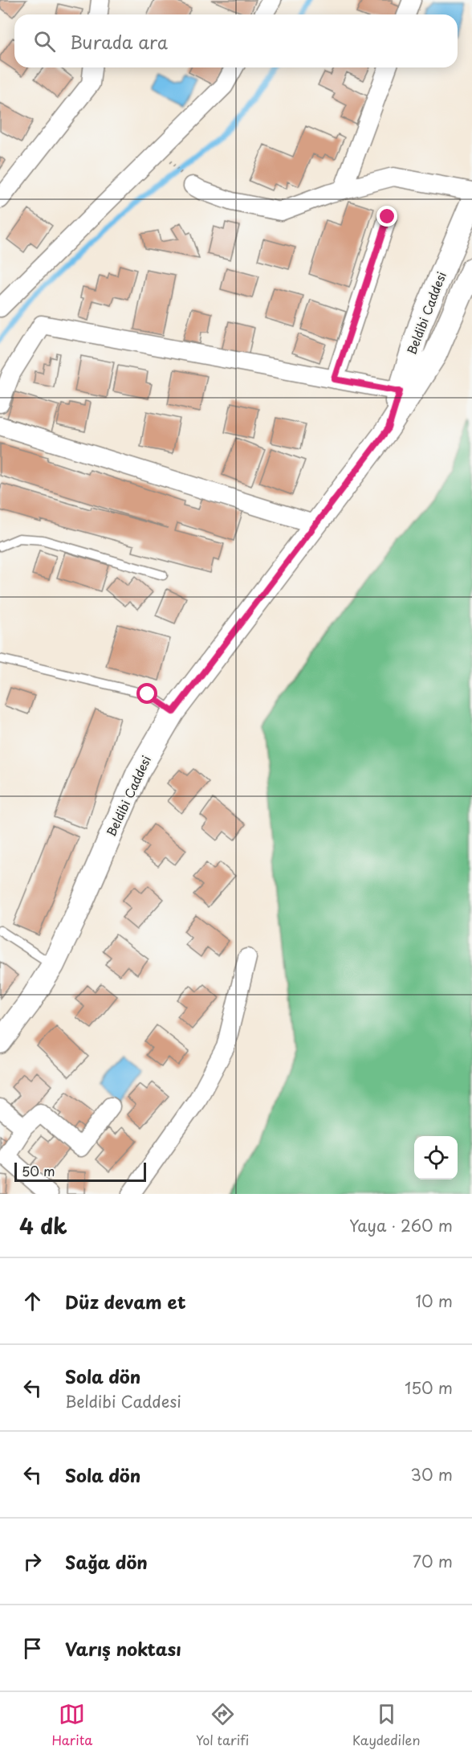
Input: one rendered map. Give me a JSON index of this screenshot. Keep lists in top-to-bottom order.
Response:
{
  "streets": {
    "street": ["Beldibi Caddesi"]
  },
  "scale_bar": "50 m",
  "page": {
    "search": "Burada ara",
    "scale": "50 m",
    "heading": ["4 dk", "Yaya · 260 m"],
    "list": [
      ["Düz devam et", "10 m"],
      ["Sola dön", "Beldibi Caddesi", "150 m"],
      ["Sola dön", "30 m"],
      ["Sağa dön", "70 m"],
      "Varış noktası"
    ],
    "nav": ["Harita", "Yol tarifi", "Kaydedilen"]
  }
}
